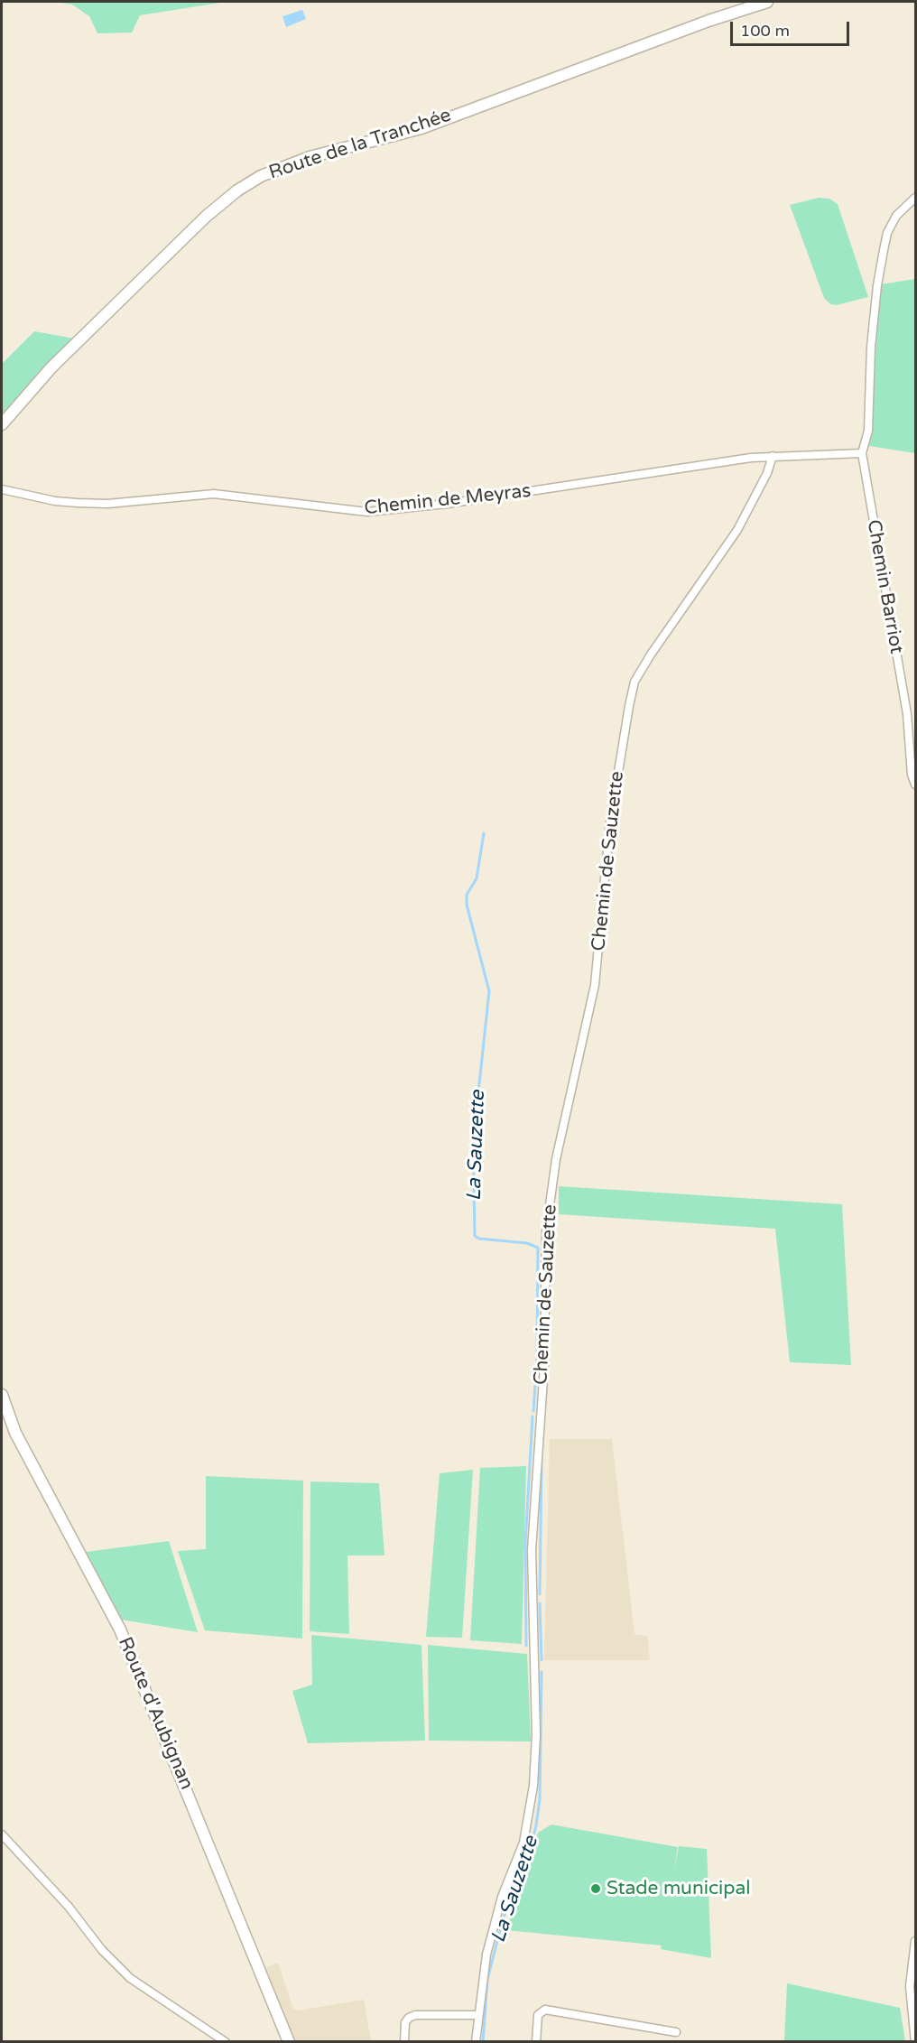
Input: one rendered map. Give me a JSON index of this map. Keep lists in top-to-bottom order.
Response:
{
  "streets": {
    "street": [
      "Route de la Tranchée",
      "Chemin de Meyras",
      "Chemin Barriot",
      "Chemin de Sauzette",
      "Route d'Aubignan"
    ]
  },
  "crossings": [
    ["Chemin de Meyras", "Chemin Barriot"],
    ["Chemin de Meyras", "Chemin de Sauzette"]
  ],
  "water": ["La Sauzette"],
  "places": ["Stade municipal"],
  "scale_bar": "100 m"
}
